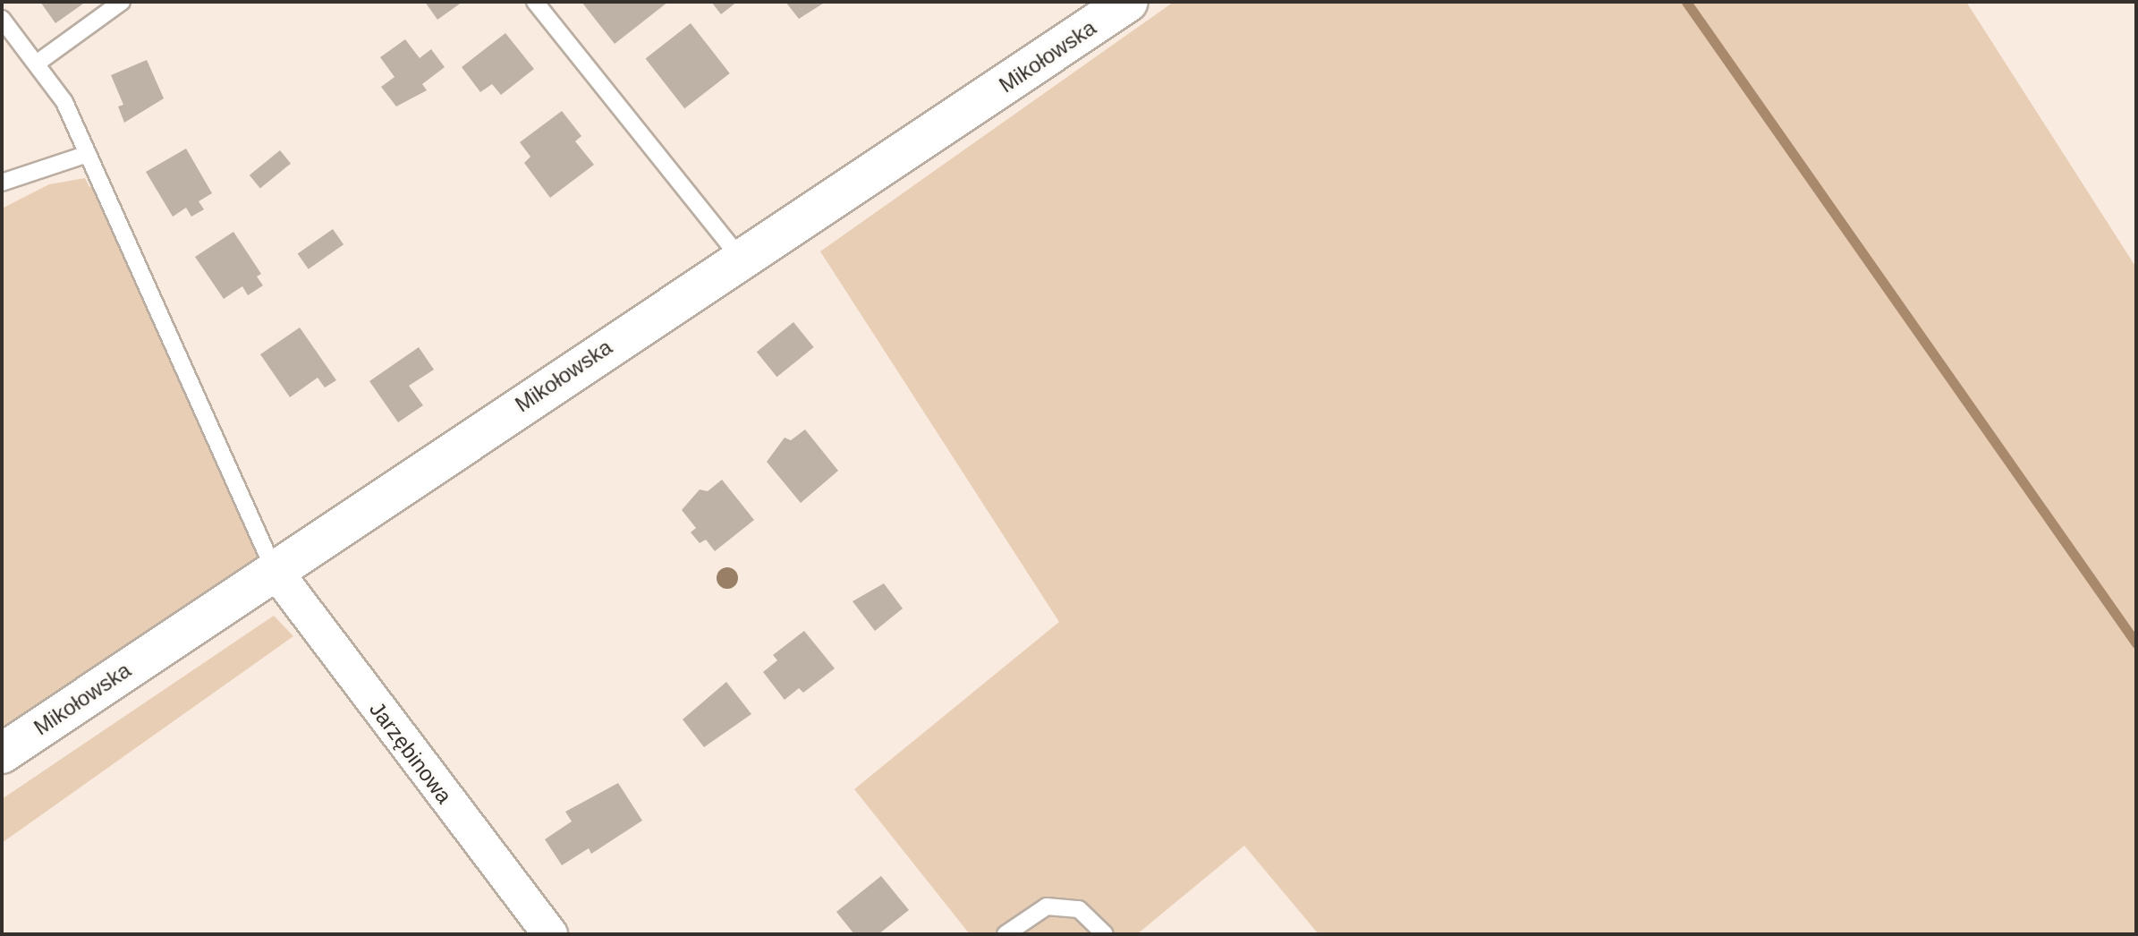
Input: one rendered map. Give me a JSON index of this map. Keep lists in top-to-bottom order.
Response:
{
  "streets": {
    "main road": ["Mikołowska"],
    "street": ["Jarzębinowa"]
  },
  "crossings": [
    ["Mikołowska", "Jarzębinowa"]
  ]
}
